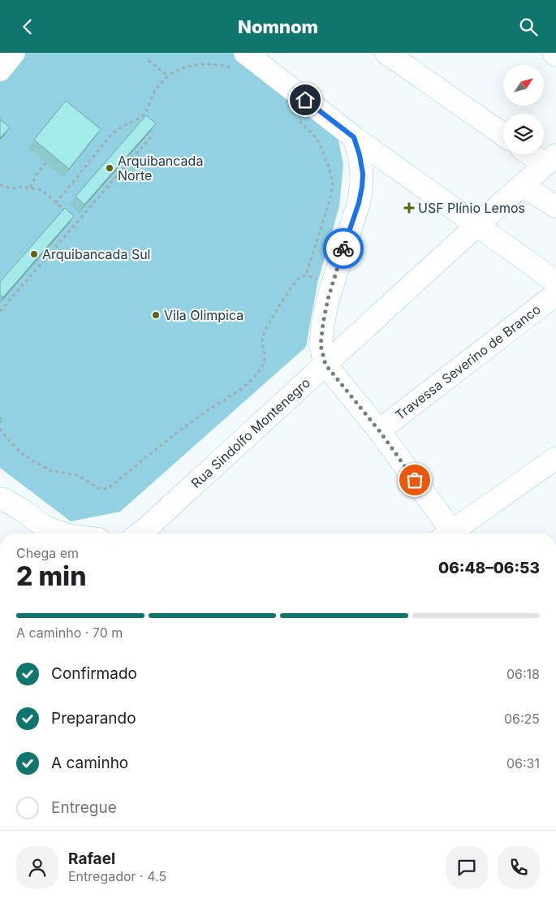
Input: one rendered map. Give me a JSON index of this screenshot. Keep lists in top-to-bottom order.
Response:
{
  "streets": {
    "street": ["Travessa Severino de Branco", "Rua Sindolfo Montenegro"]
  },
  "places": {
    "other": ["Arquibancada Norte", "Arquibancada Sul", "Vila Olimpica"],
    "health": ["USF Plínio Lemos"]
  },
  "north": "top right",
  "page": {
    "header": "Nomnom",
    "heading": ["2 min", "Chega em", "06:48–06:53"],
    "panel": ["Rafael", "Entregador · 4.5"],
    "bar": "A caminho · 70 m",
    "list": [
      ["Confirmado", "06:18"],
      ["Preparando", "06:25"],
      ["A caminho", "06:31"],
      "Entregue"
    ]
  }
}
